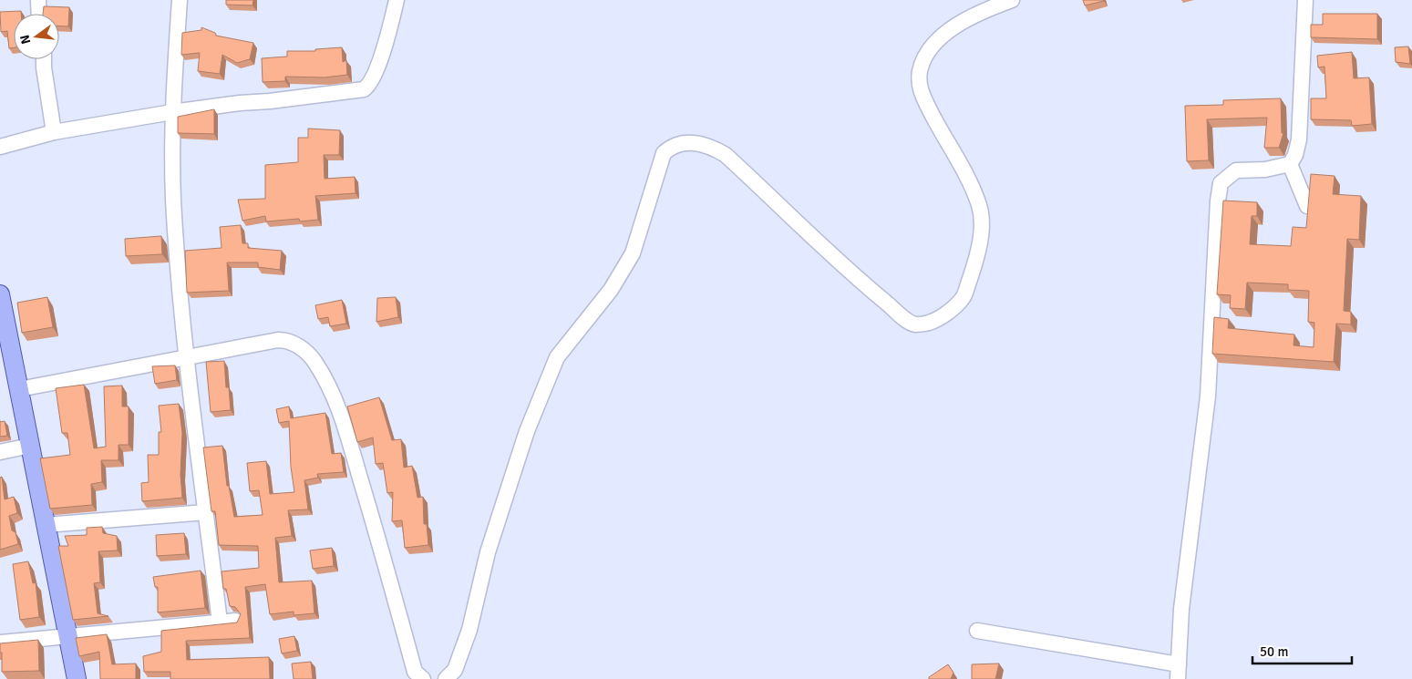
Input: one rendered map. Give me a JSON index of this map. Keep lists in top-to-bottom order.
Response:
{
  "scale_bar": "50 m",
  "north": "left"
}
